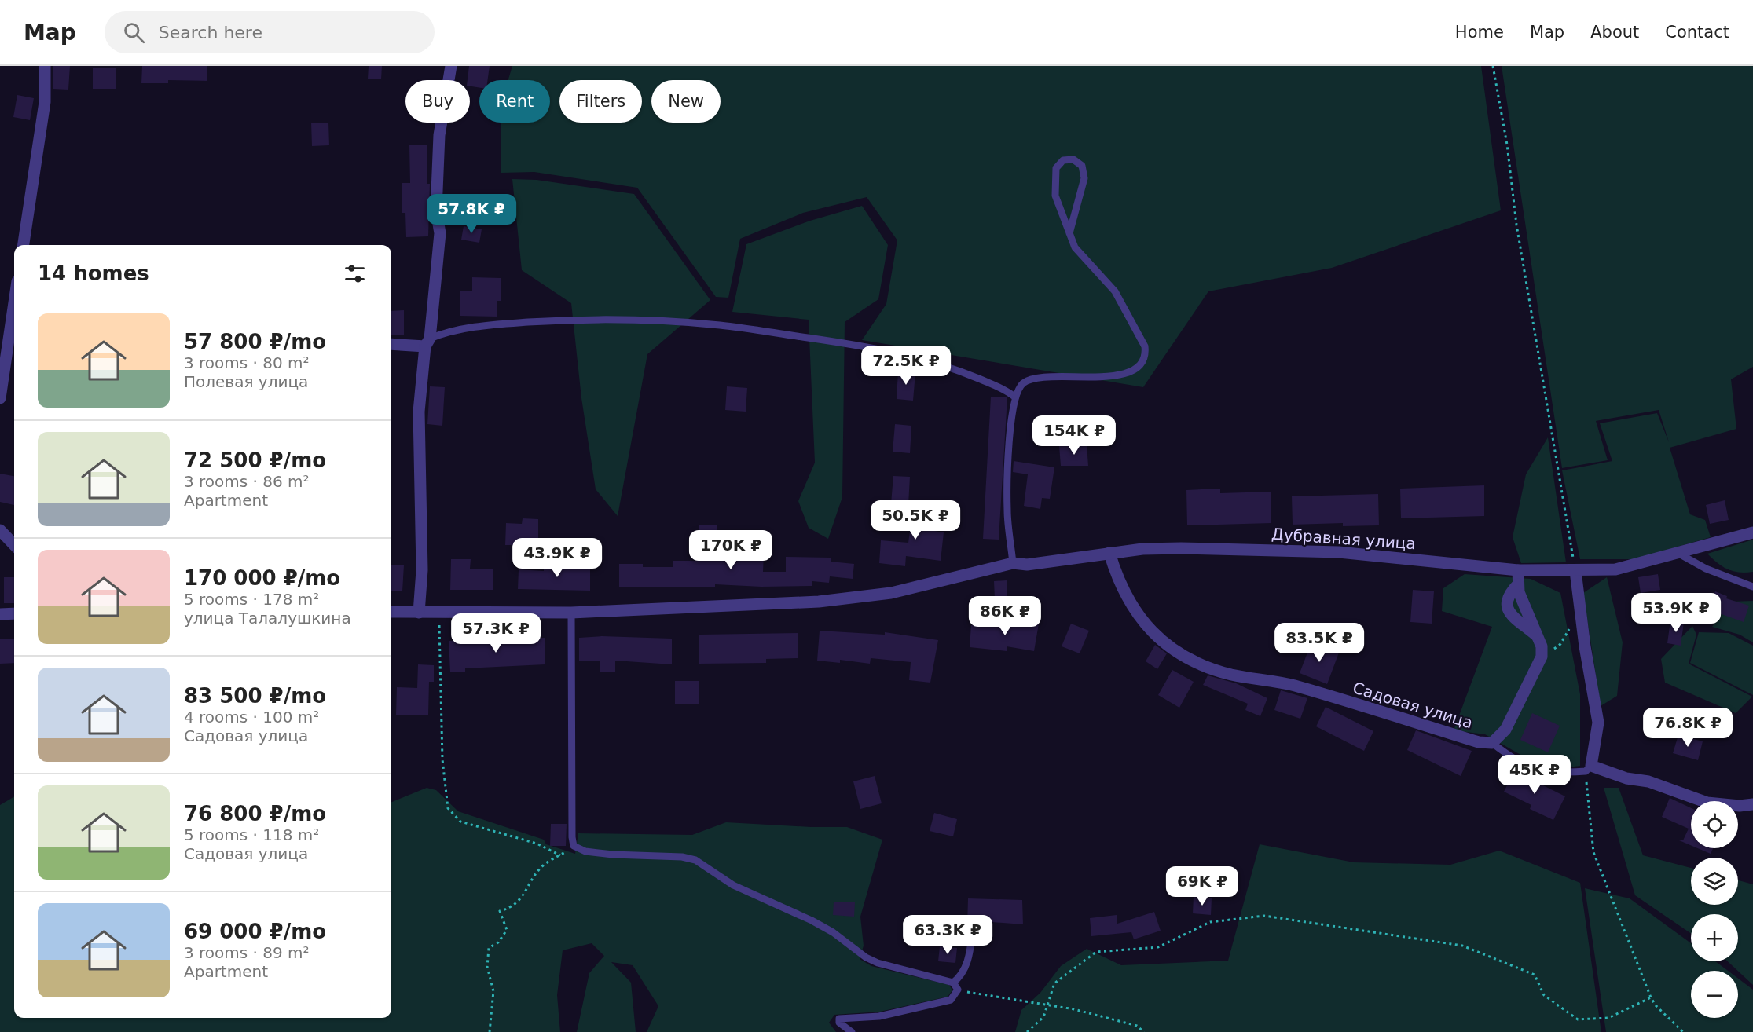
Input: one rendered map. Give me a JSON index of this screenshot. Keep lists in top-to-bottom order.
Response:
{
  "streets": {
    "street": ["Дубравная улица", "Садовая улица"]
  },
  "crossings": [
    ["Дубравная улица", "Садовая улица"]
  ],
  "page": {
    "header": "Map",
    "search": "Search here",
    "nav": [
      "Home",
      "Map",
      "About",
      "Contact"
    ],
    "chip": [
      "Buy",
      "Rent",
      "Filters",
      "New"
    ],
    "price": [
      "57.8K ₽",
      "72.5K ₽",
      "154K ₽",
      "50.5K ₽",
      "170K ₽",
      "43.9K ₽",
      "53.9K ₽",
      "86K ₽",
      "57.3K ₽",
      "83.5K ₽",
      "76.8K ₽",
      "45K ₽",
      "69K ₽",
      "63.3K ₽"
    ],
    "heading": "14 homes",
    "list": [
      {
        "name": "57 800 ₽/mo",
        "note": "3 rooms · 80 m² · Полевая улица"
      },
      {
        "name": "72 500 ₽/mo",
        "note": "3 rooms · 86 m² · Apartment"
      },
      {
        "name": "170 000 ₽/mo",
        "note": "5 rooms · 178 m² · улица Талалушкина"
      },
      {
        "name": "83 500 ₽/mo",
        "note": "4 rooms · 100 m² · Садовая улица"
      },
      {
        "name": "76 800 ₽/mo",
        "note": "5 rooms · 118 m² · Садовая улица"
      },
      {
        "name": "69 000 ₽/mo",
        "note": "3 rooms · 89 m² · Apartment"
      }
    ],
    "map_buttons": ["+", "−"]
  }
}
